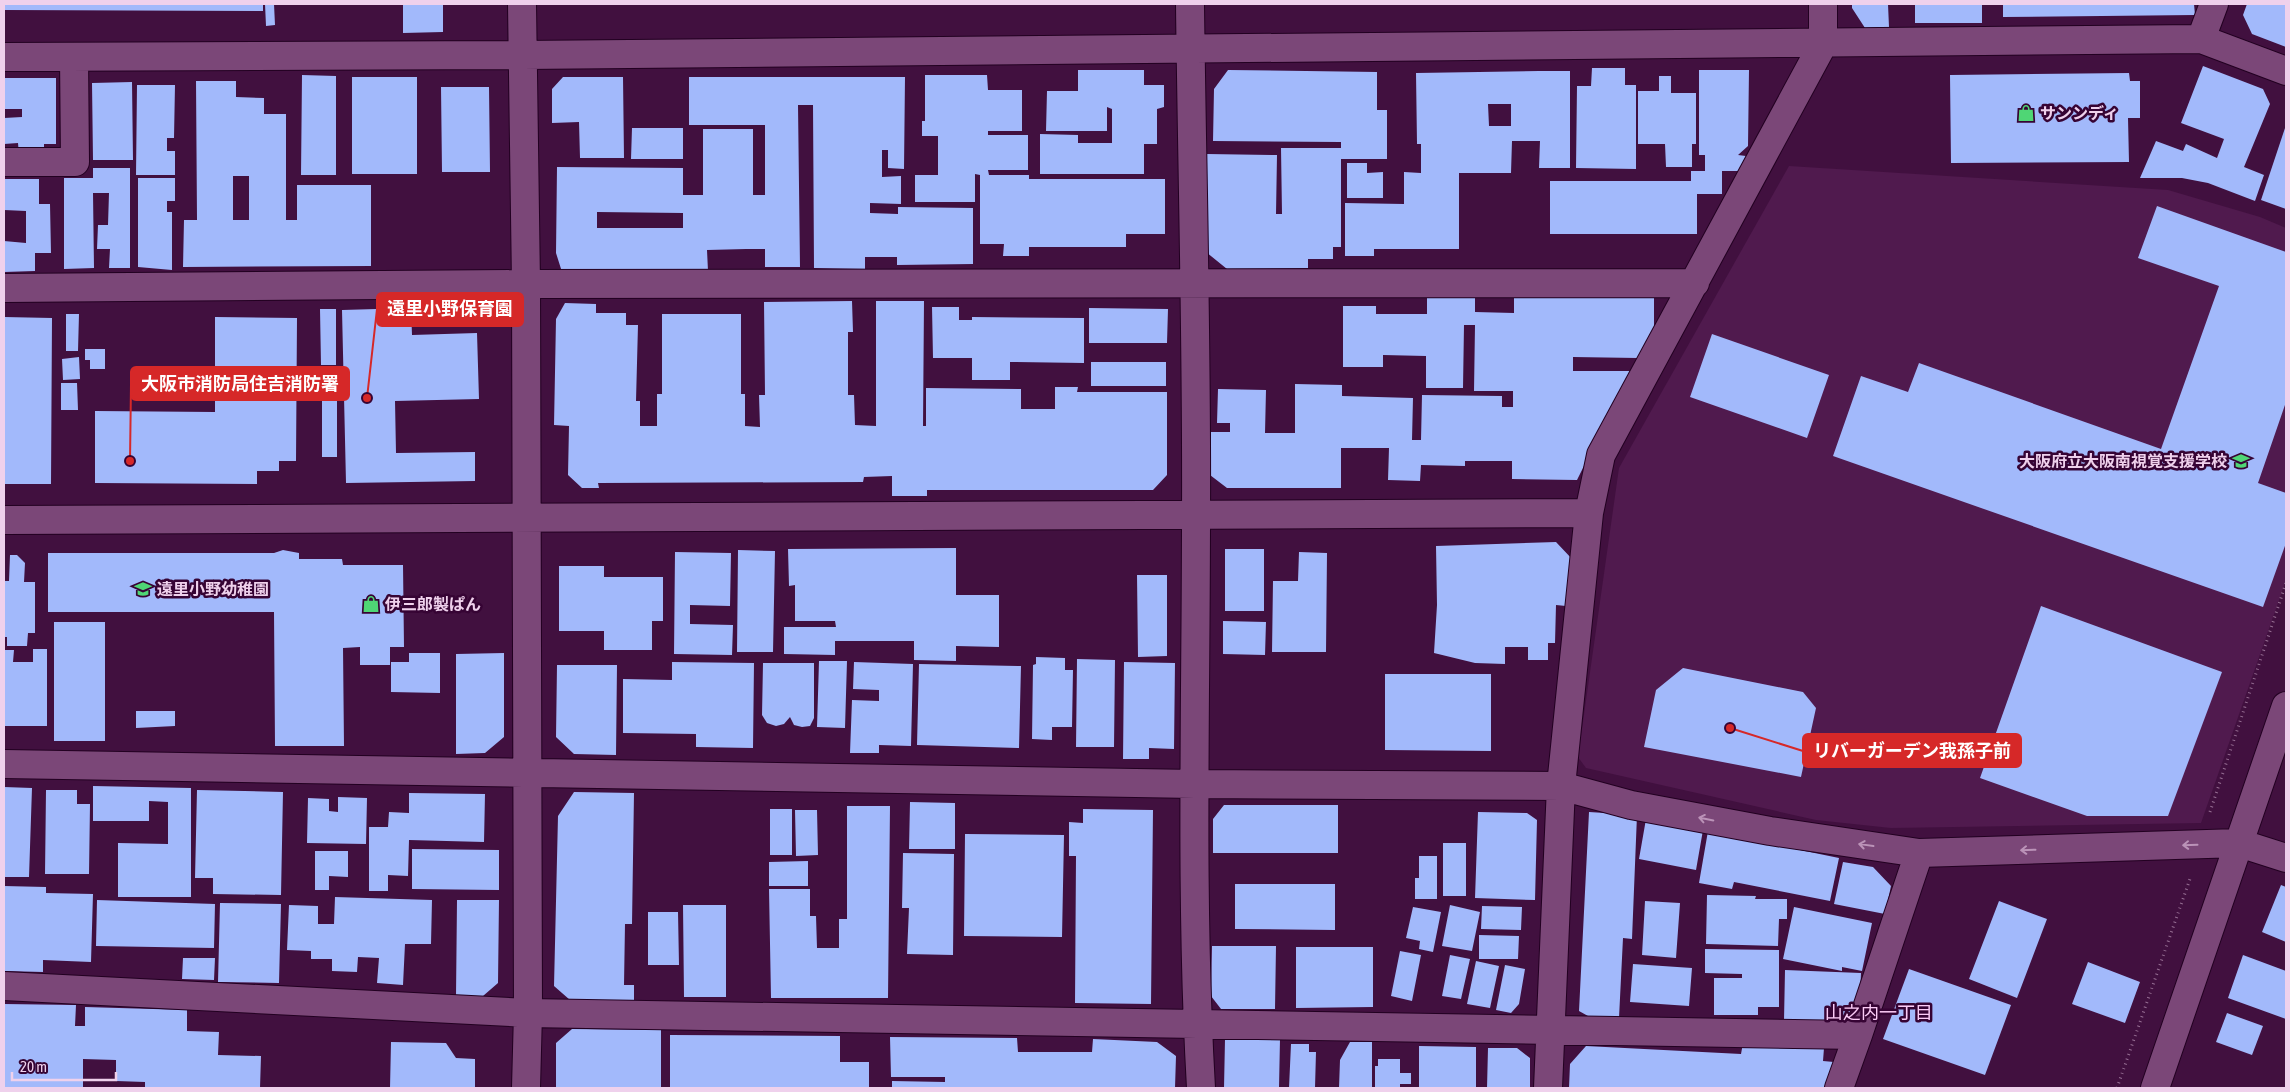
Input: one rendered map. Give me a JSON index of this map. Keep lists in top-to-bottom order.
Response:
{
  "districts": ["山之内一丁目"],
  "places": {
    "shop": ["サンンディ", "伊三郎製ぱん"],
    "other": ["遠里小野保育園", "大阪市消防局住吉消防署", "リバーガーデン我孫子前"],
    "school or university": ["大阪府立大阪南視覚支援学校", "遠里小野幼稚園"]
  },
  "scale_bar": "20 m"
}
